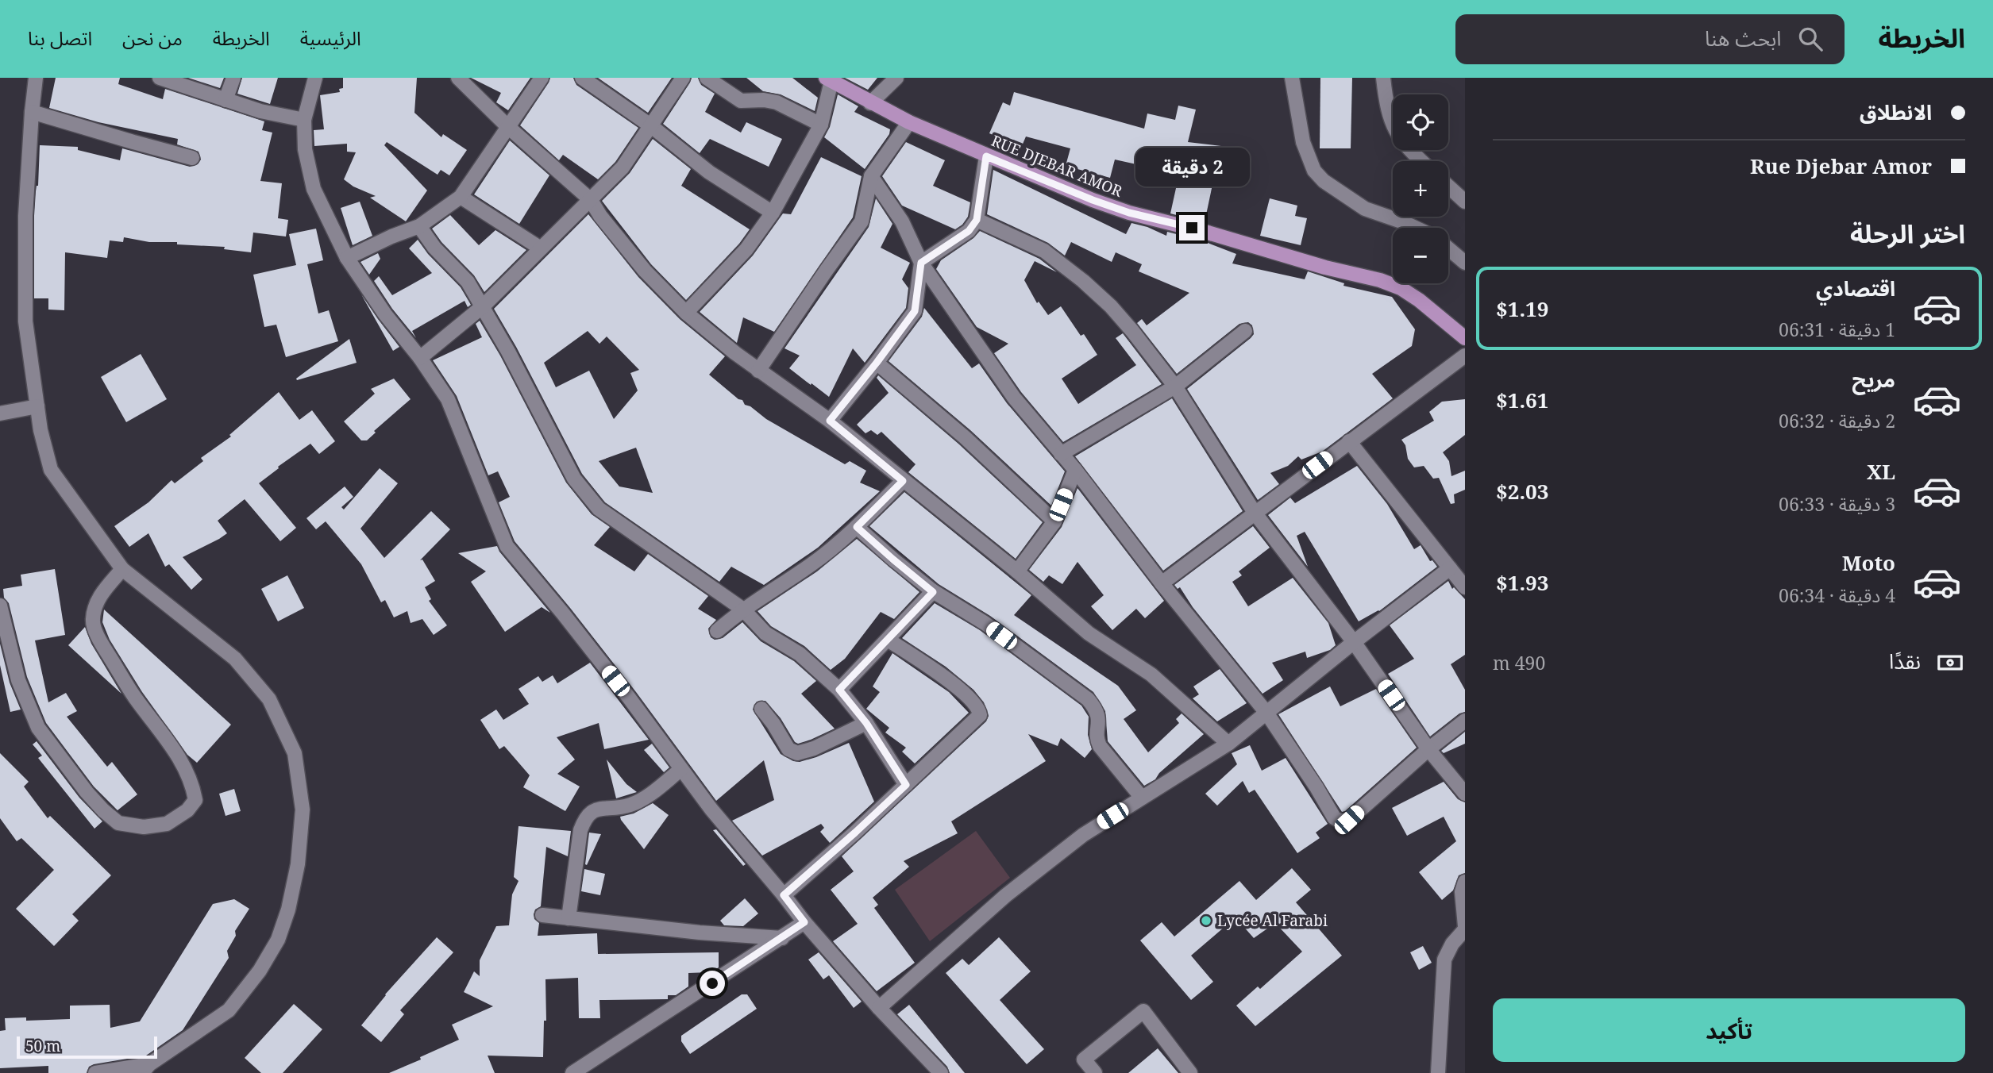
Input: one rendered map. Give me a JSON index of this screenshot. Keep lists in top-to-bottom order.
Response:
{
  "streets": {
    "main road": ["RUE DJEBAR AMOR"]
  },
  "places": ["Lycée Al Farabi"],
  "scale_bar": "50 m",
  "page": {
    "header": "الخريطة",
    "search": "ابحث هنا",
    "nav": [
      "الرئيسية",
      "الخريطة",
      "من نحن",
      "اتصل بنا"
    ],
    "banner": ["الانطلاق", "Rue Djebar Amor"],
    "map_buttons": ["+", "−"],
    "bubble": "2 دقيقة",
    "heading": "اختر الرحلة",
    "list": [
      {
        "name": "اقتصادي",
        "note": "1 دقيقة · 06:31",
        "value": "$1.19"
      },
      {
        "name": "مريح",
        "note": "2 دقيقة · 06:32",
        "value": "$1.61"
      },
      {
        "name": "XL",
        "note": "3 دقيقة · 06:33",
        "value": "$2.03"
      },
      {
        "name": "Moto",
        "note": "4 دقيقة · 06:34",
        "value": "$1.93"
      }
    ],
    "pay": ["نقدًا", "490 m"],
    "buttons": "تأكيد",
    "scale": "50 m"
  }
}
